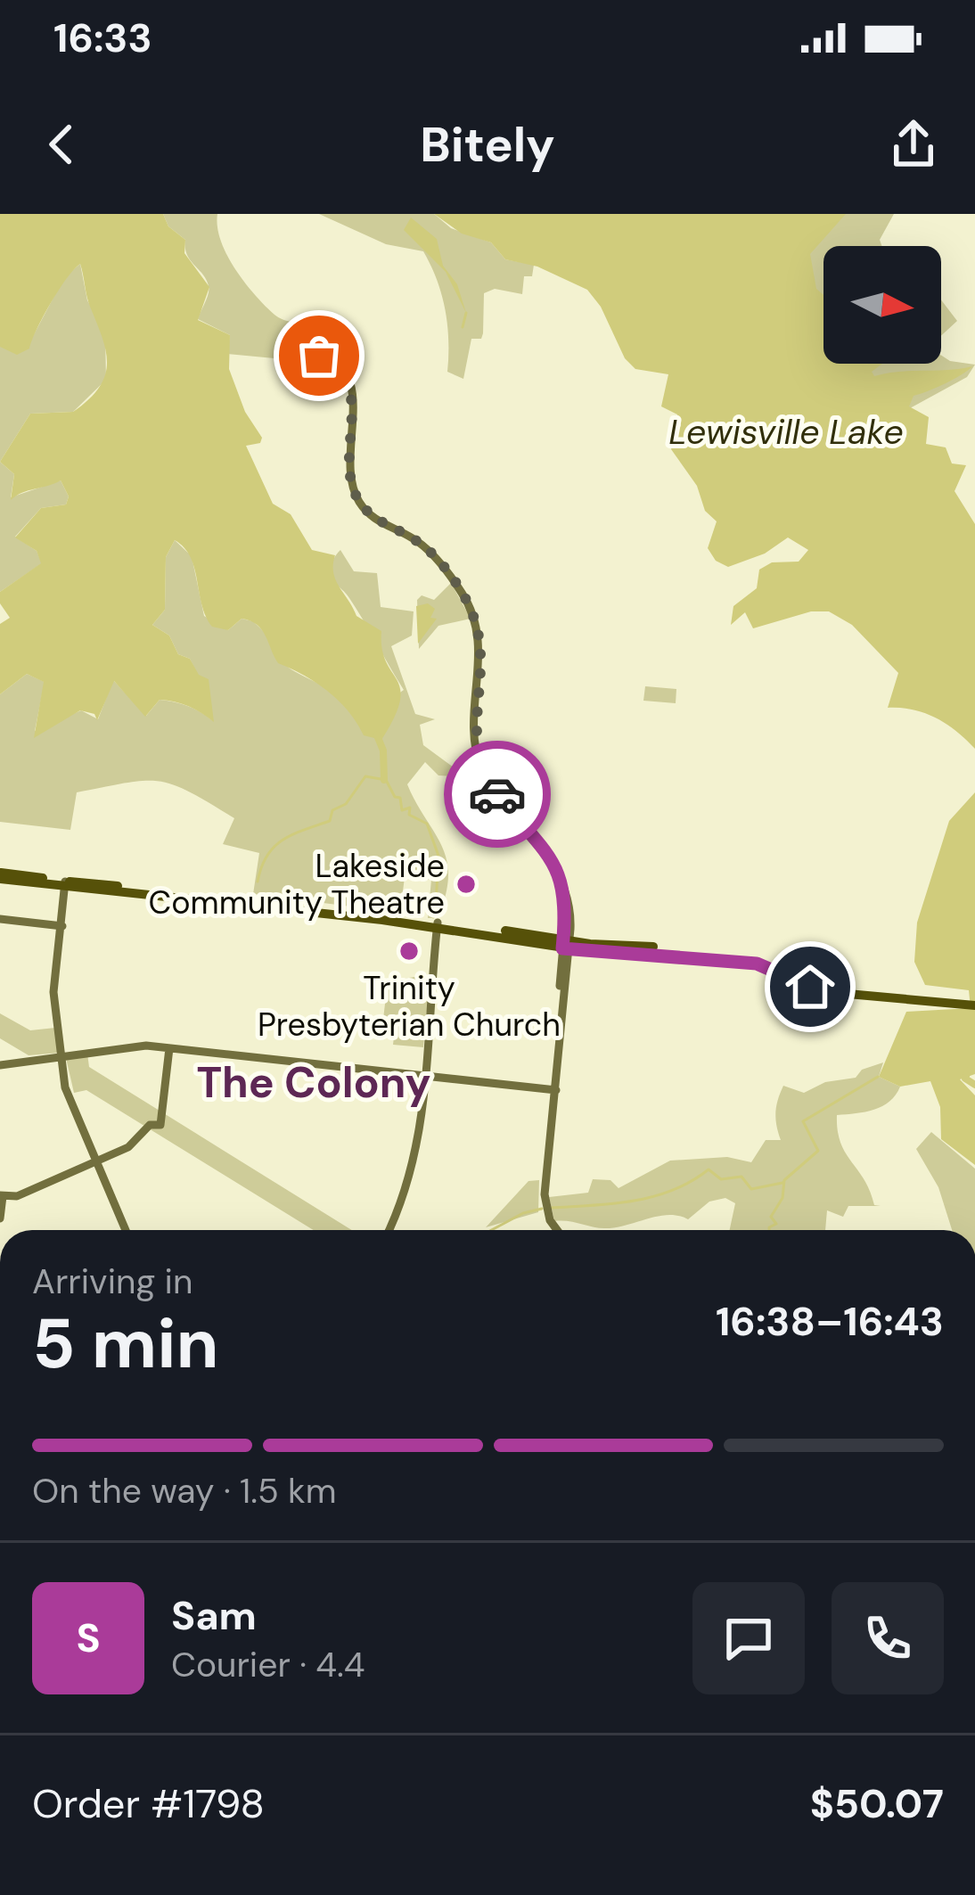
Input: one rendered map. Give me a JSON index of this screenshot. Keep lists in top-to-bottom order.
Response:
{
  "districts": ["The Colony"],
  "water": ["Lewisville Lake"],
  "places": ["Lakeside Community Theatre", "Trinity Presbyterian Church"],
  "north": "right",
  "page": {
    "status": "16:33",
    "header": "Bitely",
    "heading": ["5 min", "Arriving in", "16:38–16:43"],
    "panel": [
      "Sam",
      "Courier · 4.4",
      "Order #1798",
      "$50.07"
    ],
    "bar": "On the way · 1.5 km",
    "round": "S"
  }
}
